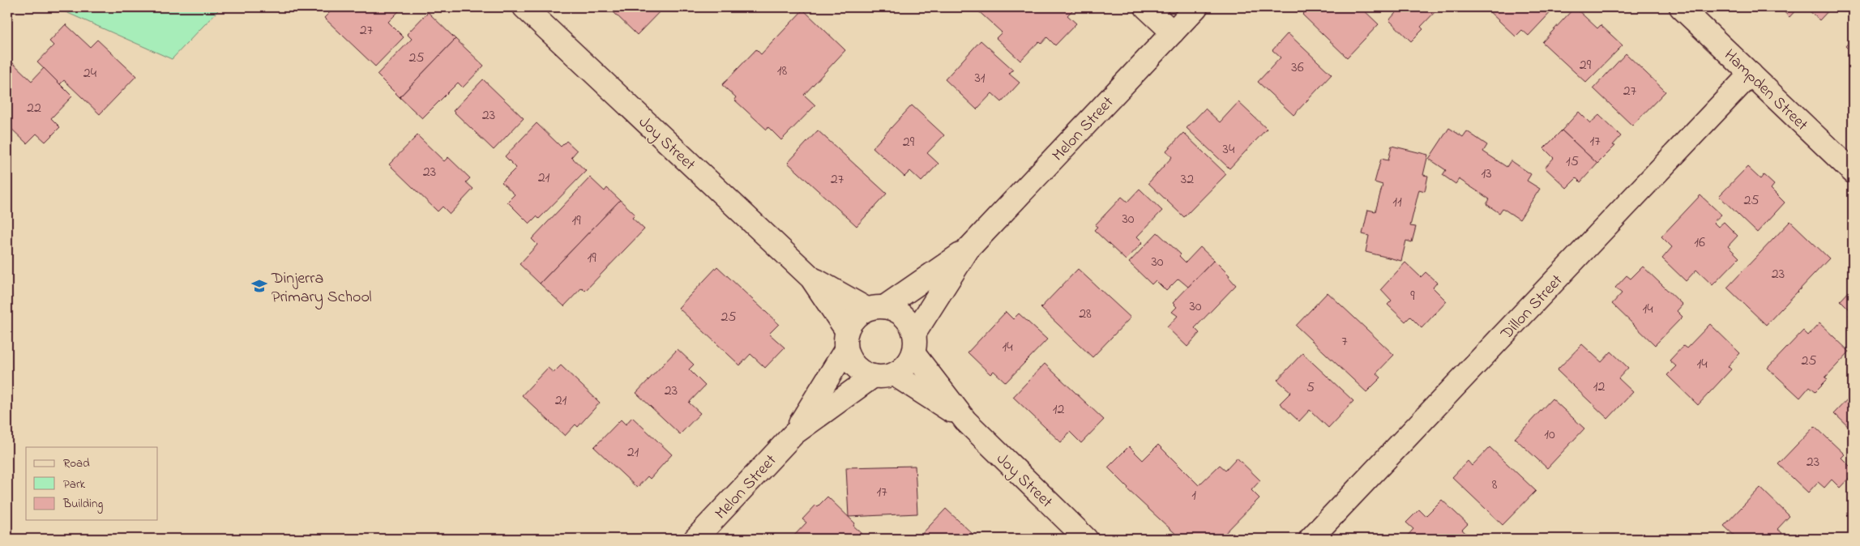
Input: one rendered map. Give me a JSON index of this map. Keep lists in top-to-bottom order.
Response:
{
  "streets": {
    "street": [
      "Hampden Street",
      "Melon Street",
      "Joy Street",
      "Dillon Street"
    ]
  },
  "crossings": [
    ["Hampden Street", "Dillon Street"],
    ["Melon Street", "Joy Street"]
  ],
  "places": {
    "school or university": ["Dinjerra Primary School"]
  },
  "house_numbers": [
    "27",
    "25",
    "29",
    "36",
    "18",
    "24",
    "31",
    "27",
    "22",
    "23",
    "17",
    "29",
    "34",
    "15",
    "23",
    "13",
    "21",
    "27",
    "32",
    "25",
    "11",
    "30",
    "19",
    "16",
    "19",
    "30",
    "23",
    "9",
    "30",
    "14",
    "28",
    "25",
    "7",
    "14",
    "25",
    "14",
    "12",
    "5",
    "23",
    "21",
    "12",
    "10",
    "21",
    "23",
    "8",
    "17",
    "1"
  ],
  "legend": ["Road", "Park", "Building"]
}
